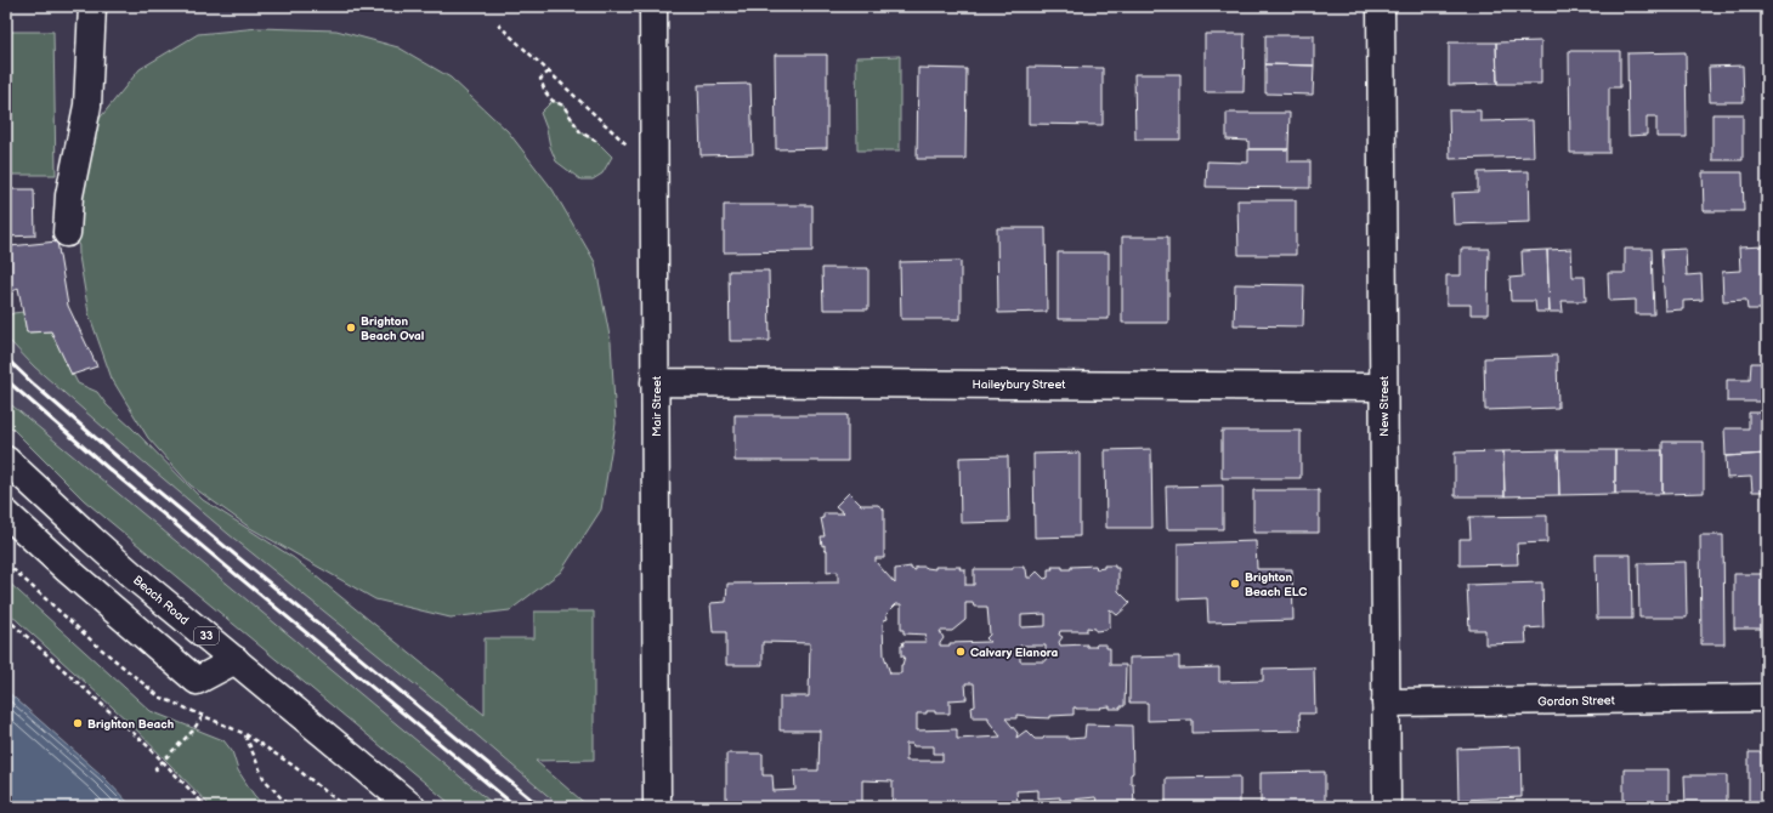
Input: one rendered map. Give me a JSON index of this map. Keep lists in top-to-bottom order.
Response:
{
  "streets": {
    "street": [
      "Haileybury Street",
      "Mair Street",
      "New Street",
      "Beach Road",
      "33",
      "Gordon Street"
    ]
  },
  "crossings": [
    ["Haileybury Street", "Mair Street"],
    ["Haileybury Street", "New Street"],
    ["New Street", "Gordon Street"]
  ],
  "places": [
    "Brighton Beach Oval",
    "Brighton Beach ELC",
    "Calvary Elanora",
    "Brighton Beach"
  ]
}
